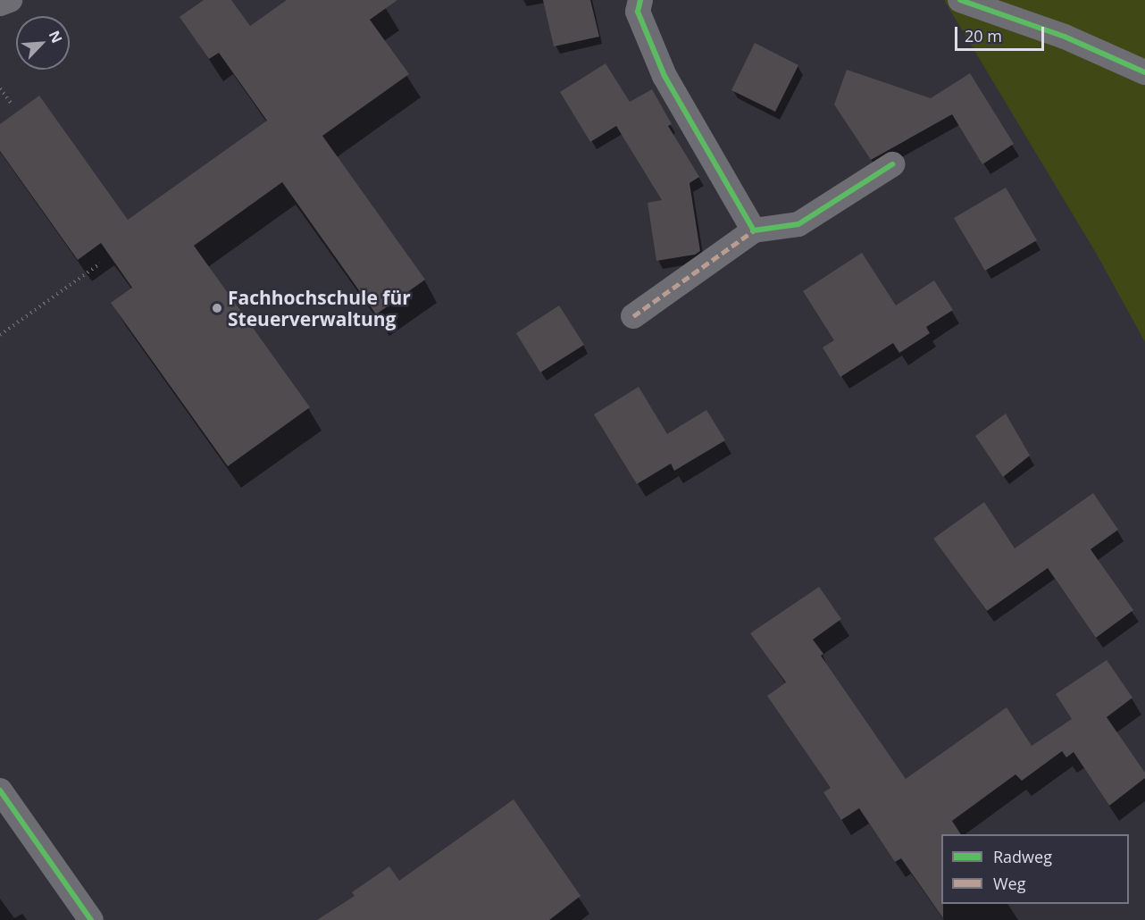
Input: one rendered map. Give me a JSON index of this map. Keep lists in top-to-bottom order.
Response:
{
  "places": ["Fachhochschule für Steuerverwaltung"],
  "legend": ["Radweg", "Weg"],
  "scale_bar": "20 m",
  "north": "top right"
}
